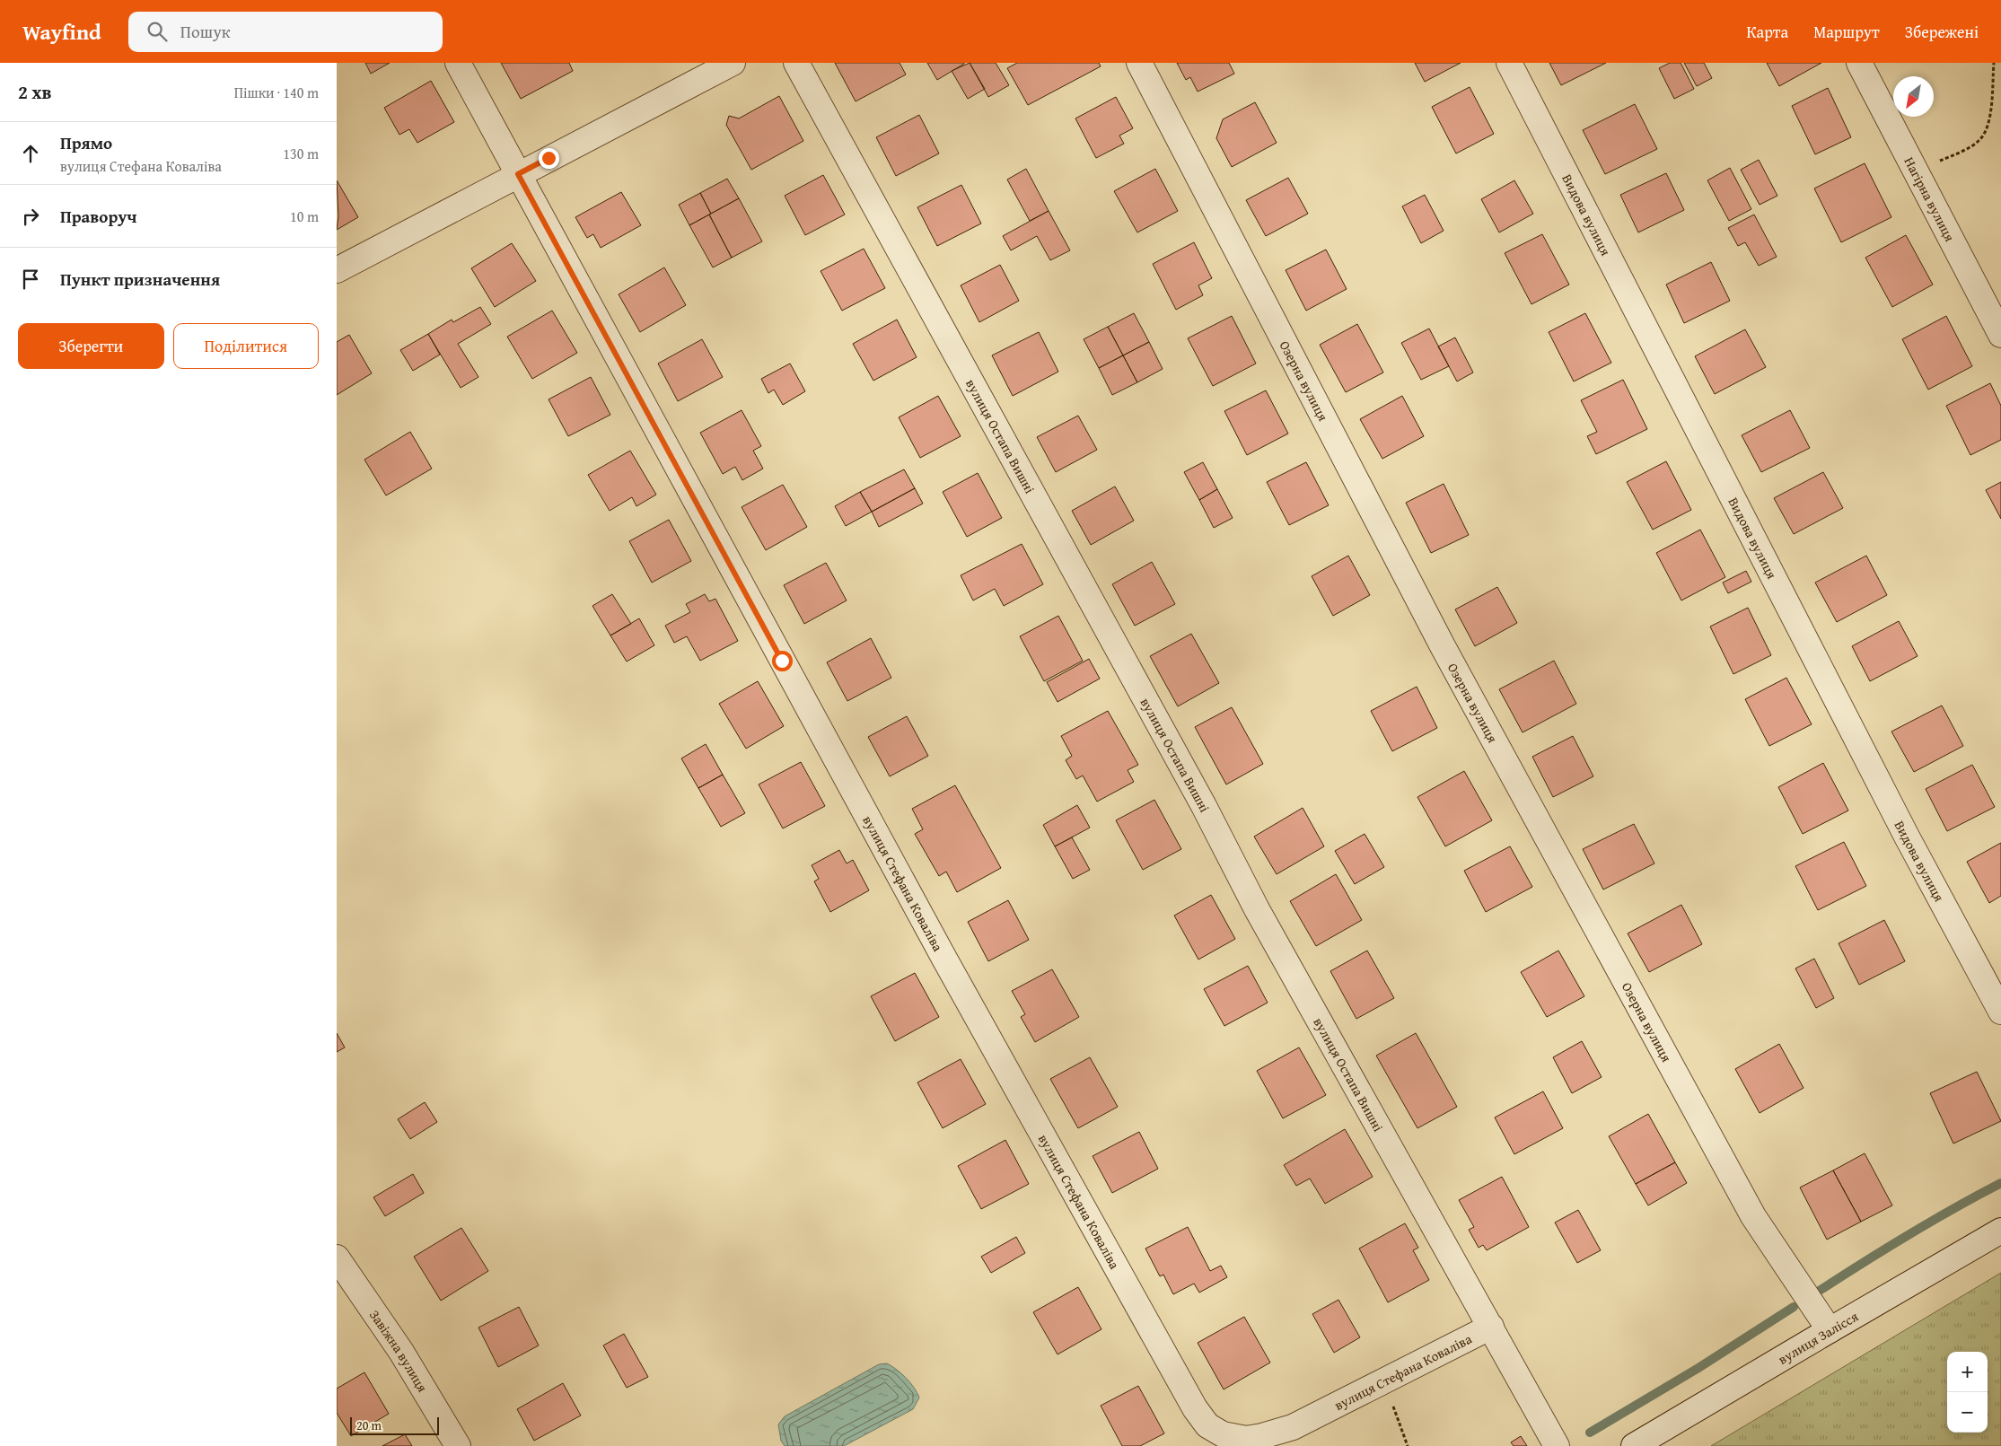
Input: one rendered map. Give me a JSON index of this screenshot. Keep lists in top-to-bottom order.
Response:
{
  "streets": {
    "street": [
      "Нагірна вулиця",
      "Видова вулиця",
      "Озерна вулиця",
      "вулиця Остапа Вишні",
      "вулиця Стефана Коваліва",
      "вулиця Залісся",
      "Завіжна вулиця"
    ]
  },
  "crossings": [
    ["Озерна вулиця", "вулиця Залісся"],
    ["вулиця Остапа Вишні", "вулиця Стефана Коваліва"]
  ],
  "scale_bar": "20 m",
  "north": "bottom left",
  "page": {
    "header": "Wayfind",
    "search": "Пошук",
    "nav": ["Карта", "Маршрут", "Збережені"],
    "heading": ["2 хв", "Пішки · 140 m"],
    "list": [
      ["Прямо", "вулиця Стефана Коваліва", "130 m"],
      ["Праворуч", "10 m"],
      "Пункт призначення"
    ],
    "buttons": ["Зберегти", "Поділитися"],
    "map_buttons": ["+", "−"],
    "scale": "20 m"
  }
}
